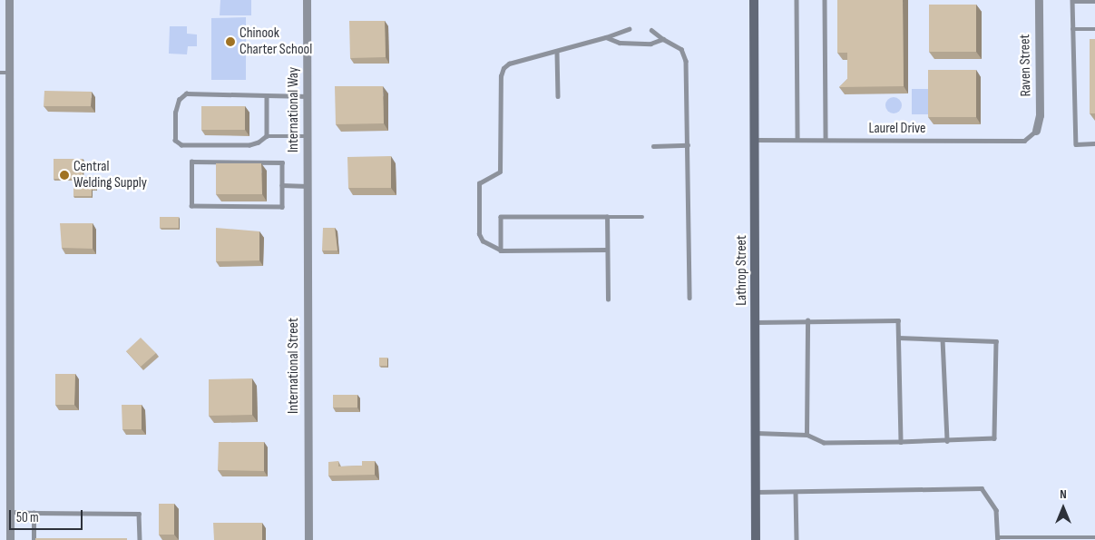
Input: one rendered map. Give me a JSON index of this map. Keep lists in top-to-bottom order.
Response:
{
  "streets": {
    "main road": ["Lathrop Street"],
    "street": ["Raven Street", "International Way", "International Street"],
    "lane": ["Laurel Drive"]
  },
  "crossings": [
    ["Raven Street", "Laurel Drive"],
    ["International Way", "International Street"],
    ["Laurel Drive", "Lathrop Street"]
  ],
  "places": ["Chinook Charter School", "Central Welding Supply"],
  "scale_bar": "50 m",
  "north": "top"
}
